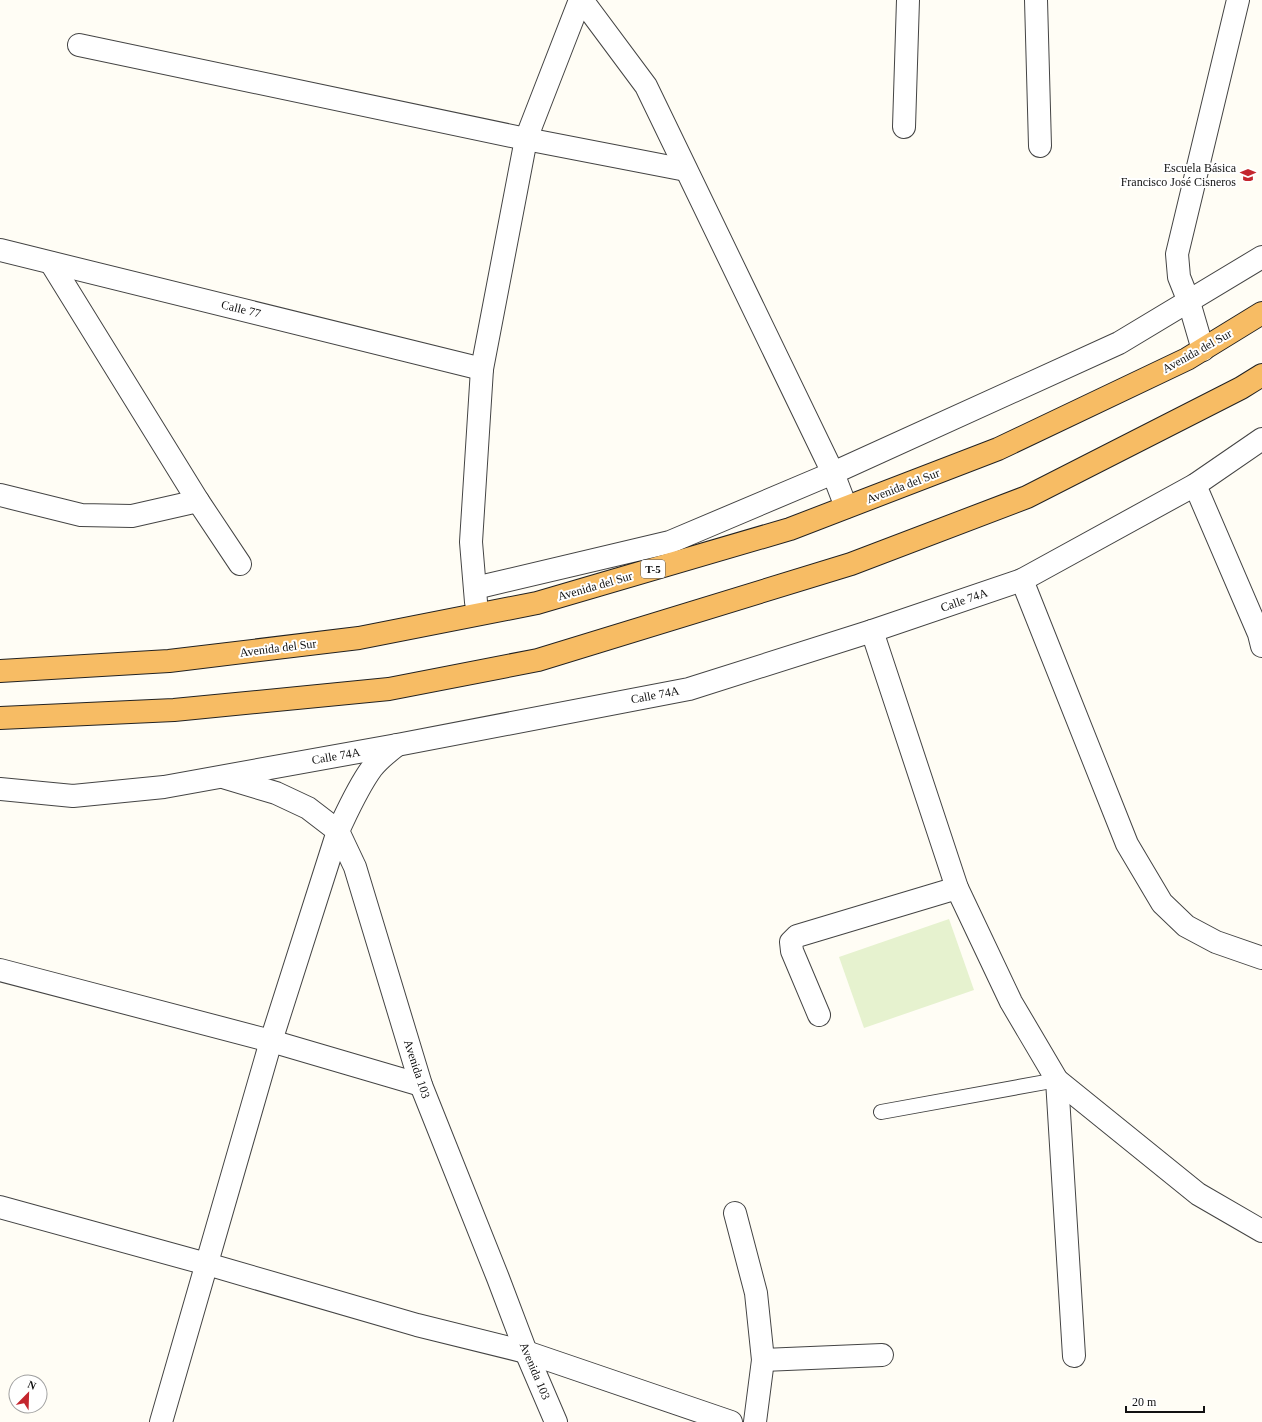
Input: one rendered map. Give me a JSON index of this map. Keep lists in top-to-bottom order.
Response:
{
  "streets": {
    "highway": ["Avenida del Sur", "T-5"],
    "street": ["Calle 77", "Calle 74A", "Avenida 103"]
  },
  "crossings": [
    ["Calle 74A", "Avenida 103"]
  ],
  "places": {
    "school or university": ["Escuela Básica Francisco José Cisneros"]
  },
  "scale_bar": "20 m",
  "north": "top right"
}
